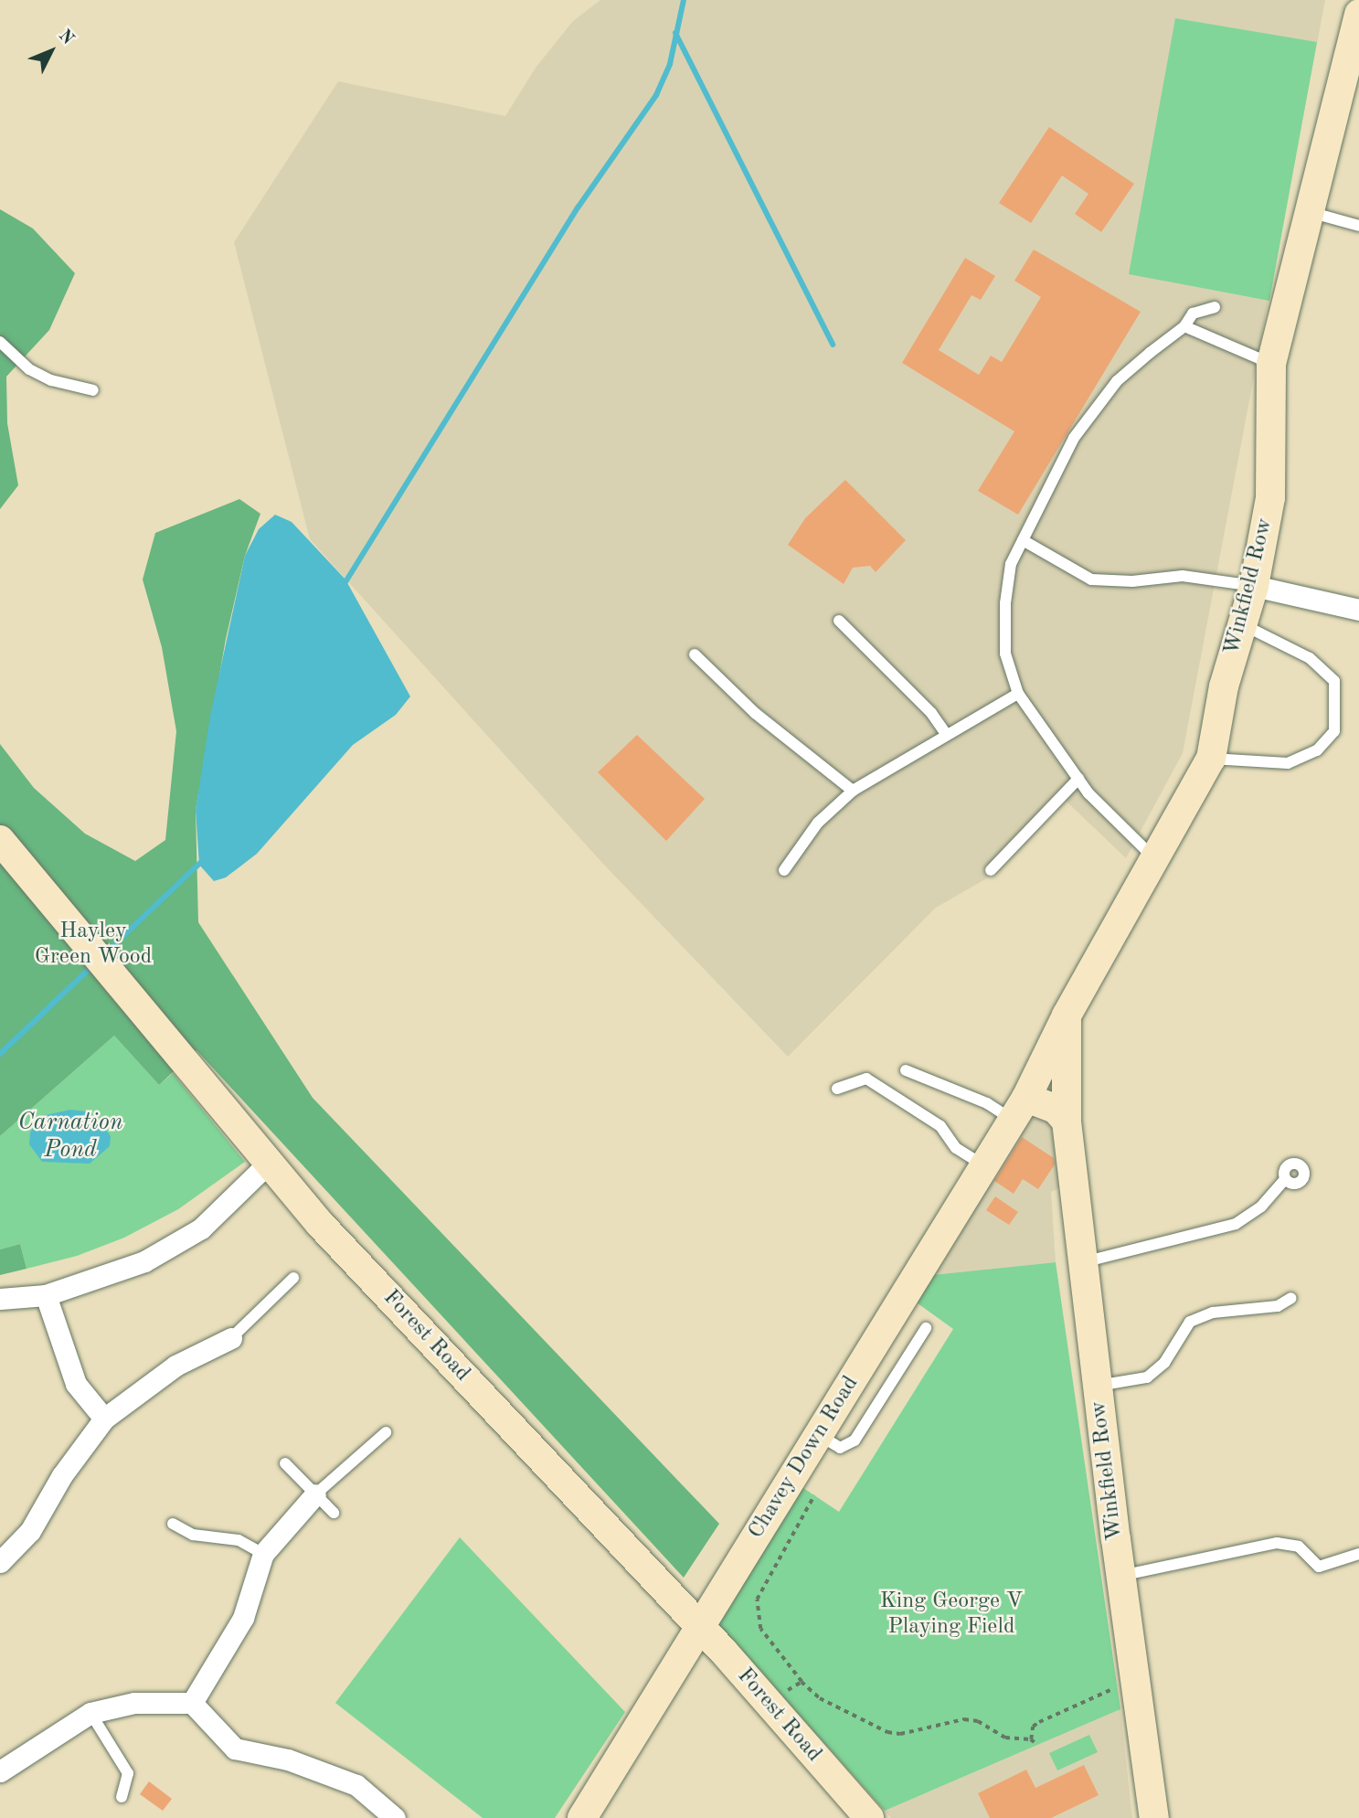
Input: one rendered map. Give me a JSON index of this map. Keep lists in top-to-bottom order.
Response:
{
  "streets": {
    "main road": ["Winkfield Row", "Forest Road", "Chavey Down Road"]
  },
  "crossings": [
    ["Winkfield Row", "Chavey Down Road"],
    ["Forest Road", "Chavey Down Road"]
  ],
  "water": ["Carnation Pond"],
  "parks": ["Hayley Green Wood", "King George V Playing Field"],
  "north": "top right"
}
